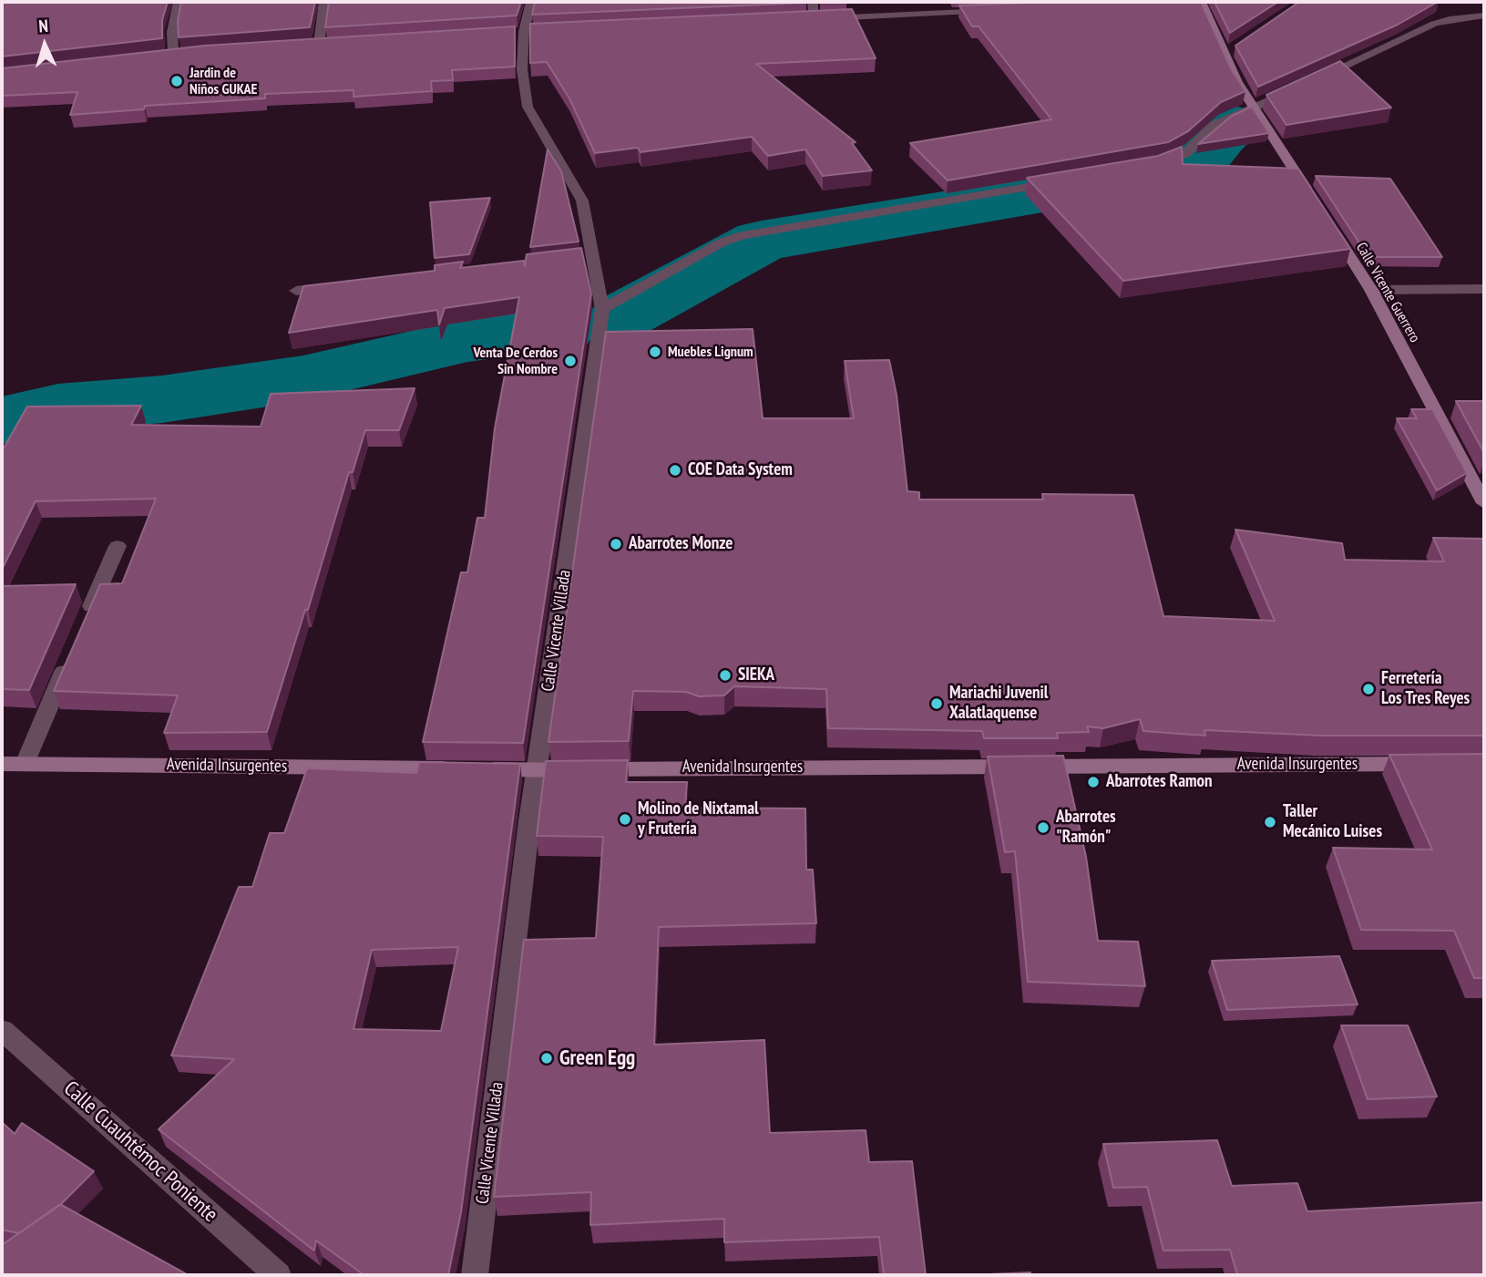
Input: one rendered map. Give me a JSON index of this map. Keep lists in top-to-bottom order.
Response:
{
  "streets": {
    "main road": ["Calle Vicente Guerrero", "Avenida Insurgentes"],
    "street": ["Calle Vicente Villada", "Calle Cuauhtémoc Poniente"]
  },
  "crossings": [
    ["Calle Vicente Villada", "Avenida Insurgentes"]
  ],
  "places": [
    "Jardin de Niños GUKAE",
    "Muebles Lignum",
    "Venta De Cerdos Sin Nombre",
    "COE Data System",
    "Abarrotes Monze",
    "SIEKA",
    "Ferretería Los Tres Reyes",
    "Mariachi Juvenil Xalatlaquense",
    "Abarrotes Ramon",
    "Molino de Nixtamal y Frutería",
    "Taller Mecánico Luises",
    "Abarrotes \"Ramón\"",
    "Green Egg"
  ],
  "north": "top"
}
